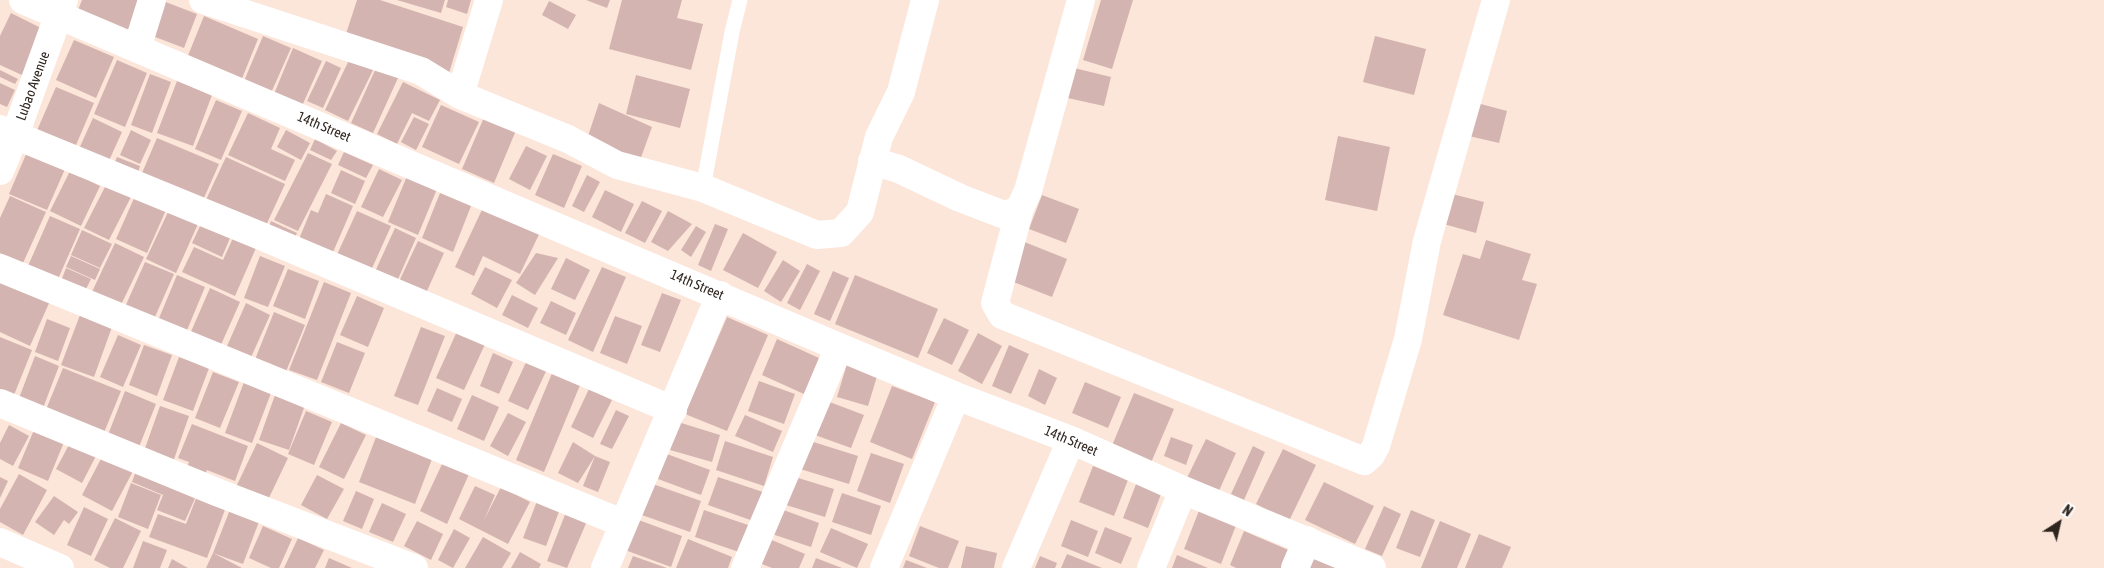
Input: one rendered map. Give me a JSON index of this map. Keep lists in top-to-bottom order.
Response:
{
  "streets": {
    "street": ["Lubao Avenue", "14th Street"]
  },
  "crossings": [
    ["Lubao Avenue", "14th Street"]
  ],
  "north": "top right"
}
